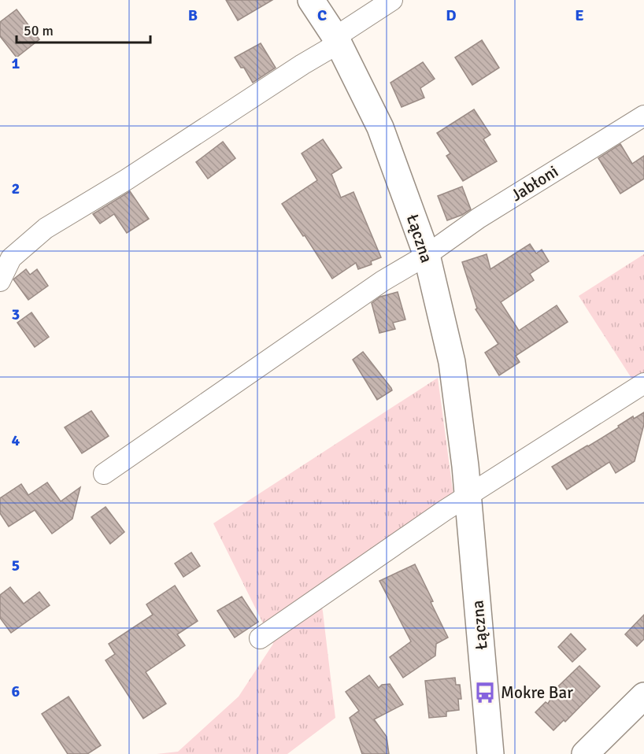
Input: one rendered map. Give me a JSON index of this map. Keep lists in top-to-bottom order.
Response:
{
  "streets": {
    "street": ["Jabłoni", "Łączna"]
  },
  "crossings": [
    ["Jabłoni", "Łączna"]
  ],
  "places": {
    "bus stop": ["Mokre Bar"]
  },
  "scale_bar": "50 m",
  "grid": {
    "columns": [
      "B",
      "C",
      "D",
      "E"
    ],
    "rows": [
      "1",
      "2",
      "3",
      "4",
      "5",
      "6"
    ]
  }
}
